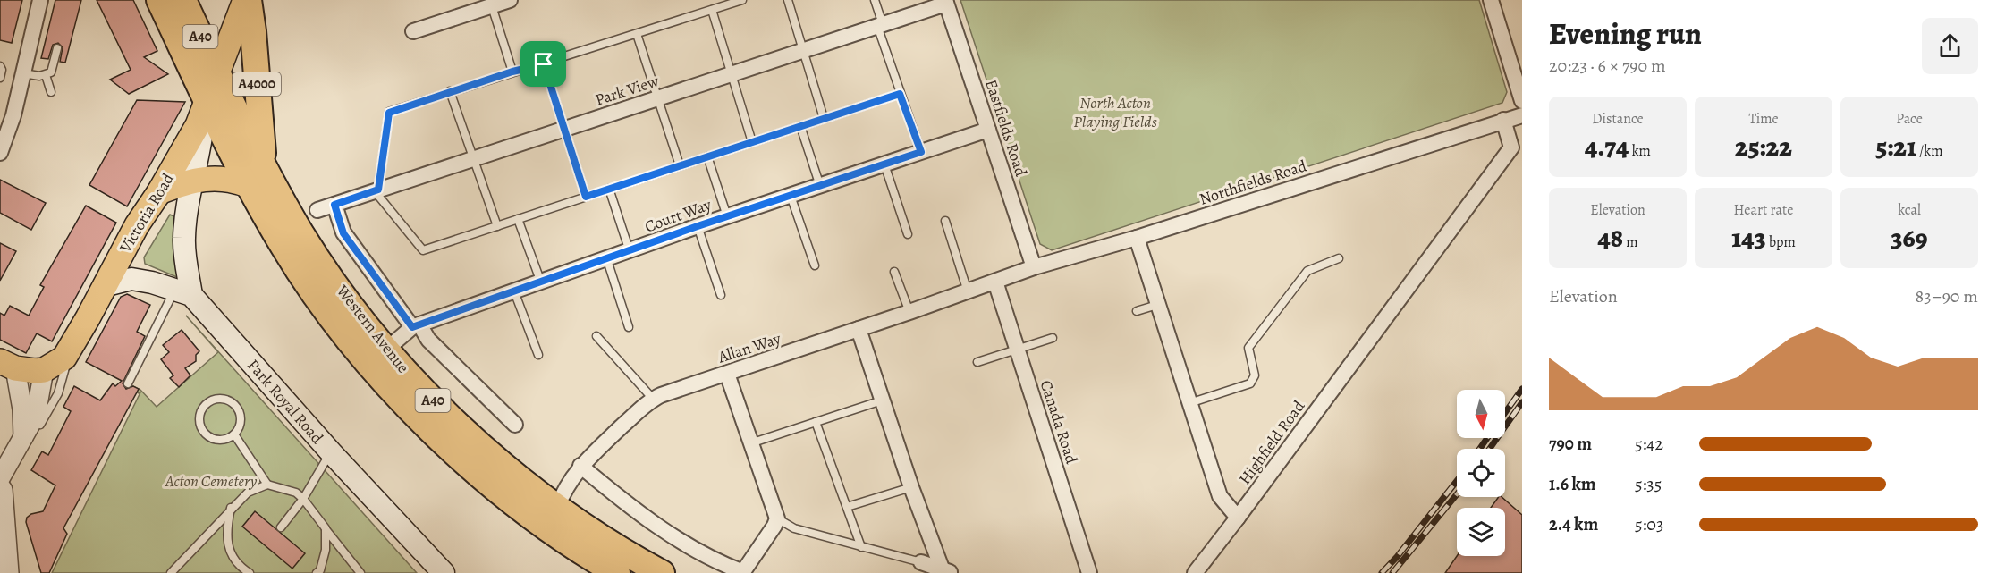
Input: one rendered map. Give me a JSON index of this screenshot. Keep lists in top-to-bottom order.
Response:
{
  "streets": {
    "highway": ["A40", "A4000", "Western Avenue"],
    "main road": ["Victoria Road", "Park Royal Road"],
    "street": [
      "Park View",
      "Eastfields Road",
      "Northfields Road",
      "Court Way",
      "Allan Way",
      "Canada Road",
      "Highfield Road"
    ]
  },
  "crossings": [
    ["A4000", "Victoria Road"],
    ["A4000", "Western Avenue"],
    ["Park View", "Eastfields Road"],
    ["Eastfields Road", "Northfields Road"],
    ["Eastfields Road", "Court Way"],
    ["Northfields Road", "Allan Way"],
    ["Northfields Road", "Canada Road"],
    ["Northfields Road", "Highfield Road"],
    ["Victoria Road", "Western Avenue"],
    ["Court Way", "Western Avenue"],
    ["Western Avenue", "Allan Way"],
    ["Allan Way", "Canada Road"]
  ],
  "parks": ["North Acton Playing Fields", "Acton Cemetery"],
  "north": "bottom",
  "page": {
    "heading": ["Evening run", "20:23 · 6 × 790 m"],
    "stats": [
      ["Distance", "4.74 km"],
      ["Time", "25:22"],
      ["Pace", "5:21 /km"],
      ["Elevation", "48 m"],
      ["Heart rate", "143 bpm"],
      ["kcal", "369"]
    ],
    "chart": ["Elevation", "83–90 m"],
    "list": [
      {
        "name": "790 m",
        "note": "5:42"
      },
      {
        "name": "1.6 km",
        "note": "5:35"
      },
      {
        "name": "2.4 km",
        "note": "5:03"
      }
    ]
  }
}
